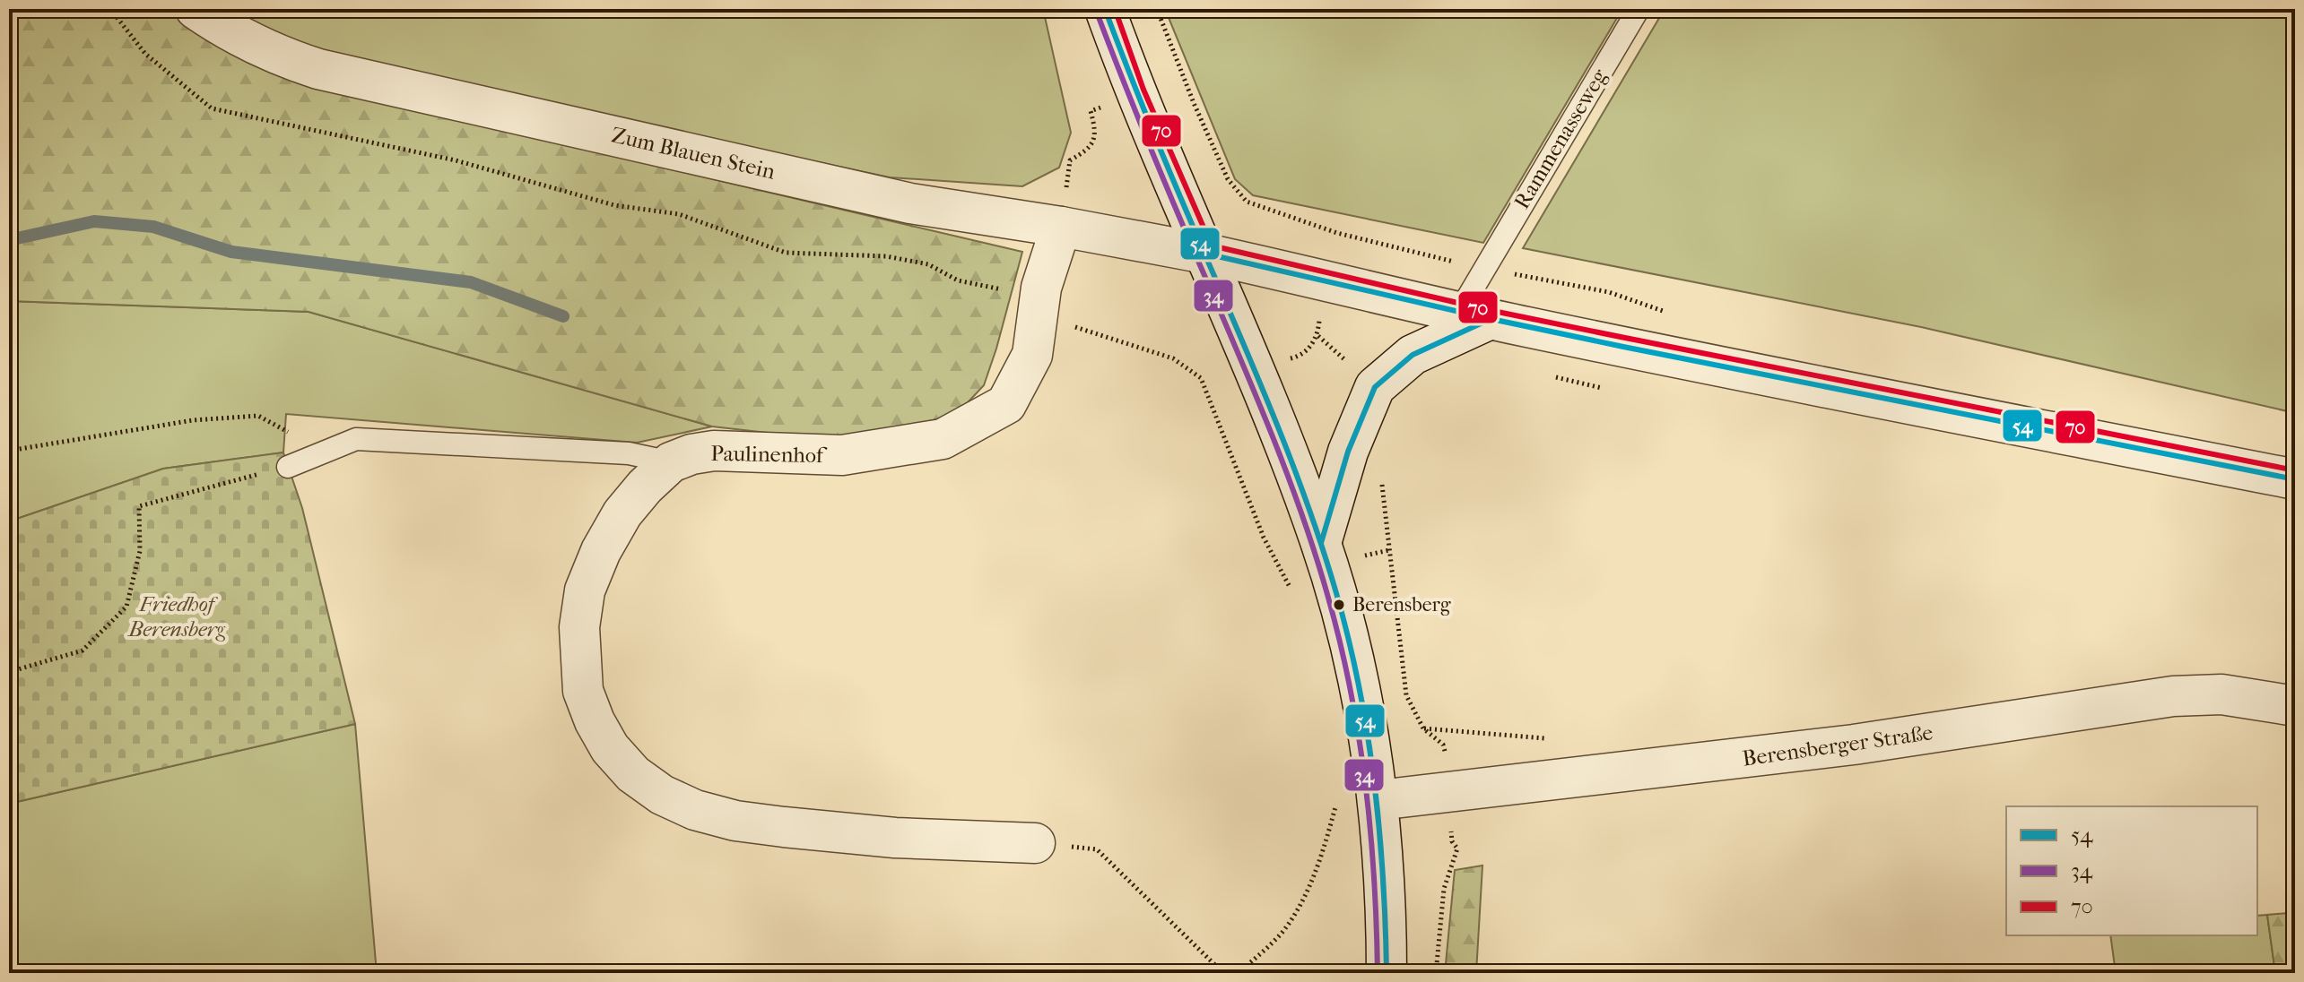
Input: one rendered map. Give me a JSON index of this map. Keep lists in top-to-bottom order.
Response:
{
  "streets": {
    "street": ["Zum Blauen Stein", "Paulinenhof", "Berensberger Straße"],
    "lane": ["Rammenasseweg"]
  },
  "crossings": [
    ["Zum Blauen Stein", "Paulinenhof"]
  ],
  "parks": ["Friedhof Berensberg"],
  "places": ["Berensberg"],
  "lines": ["transit line 54", "transit line 70", "transit line 34"],
  "legend": ["54", "34", "70"]
}
